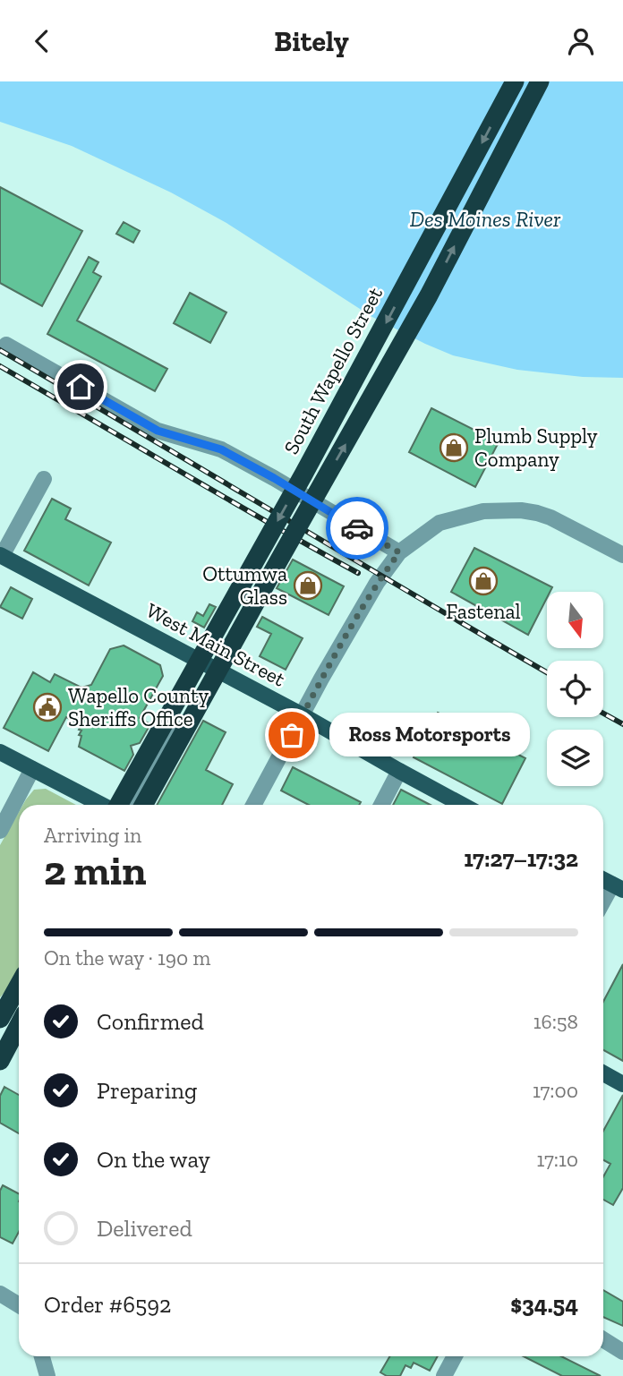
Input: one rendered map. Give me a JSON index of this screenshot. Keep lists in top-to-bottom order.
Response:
{
  "streets": {
    "highway": ["South Wapello Street"],
    "main road": ["West Main Street"]
  },
  "water": ["Des Moines River"],
  "places": {
    "shop": ["Plumb Supply Company", "Fastenal", "Ottumwa Glass"],
    "public building": ["Wapello County Sheriffs Office"],
    "other": ["Ross Motorsports"]
  },
  "north": "bottom",
  "page": {
    "header": "Bitely",
    "bubble": "Ross Motorsports",
    "heading": ["2 min", "Arriving in", "17:27–17:32"],
    "panel": ["Order #6592", "$34.54"],
    "bar": "On the way · 190 m",
    "list": [
      ["Confirmed", "16:58"],
      ["Preparing", "17:00"],
      ["On the way", "17:10"],
      "Delivered"
    ]
  }
}
